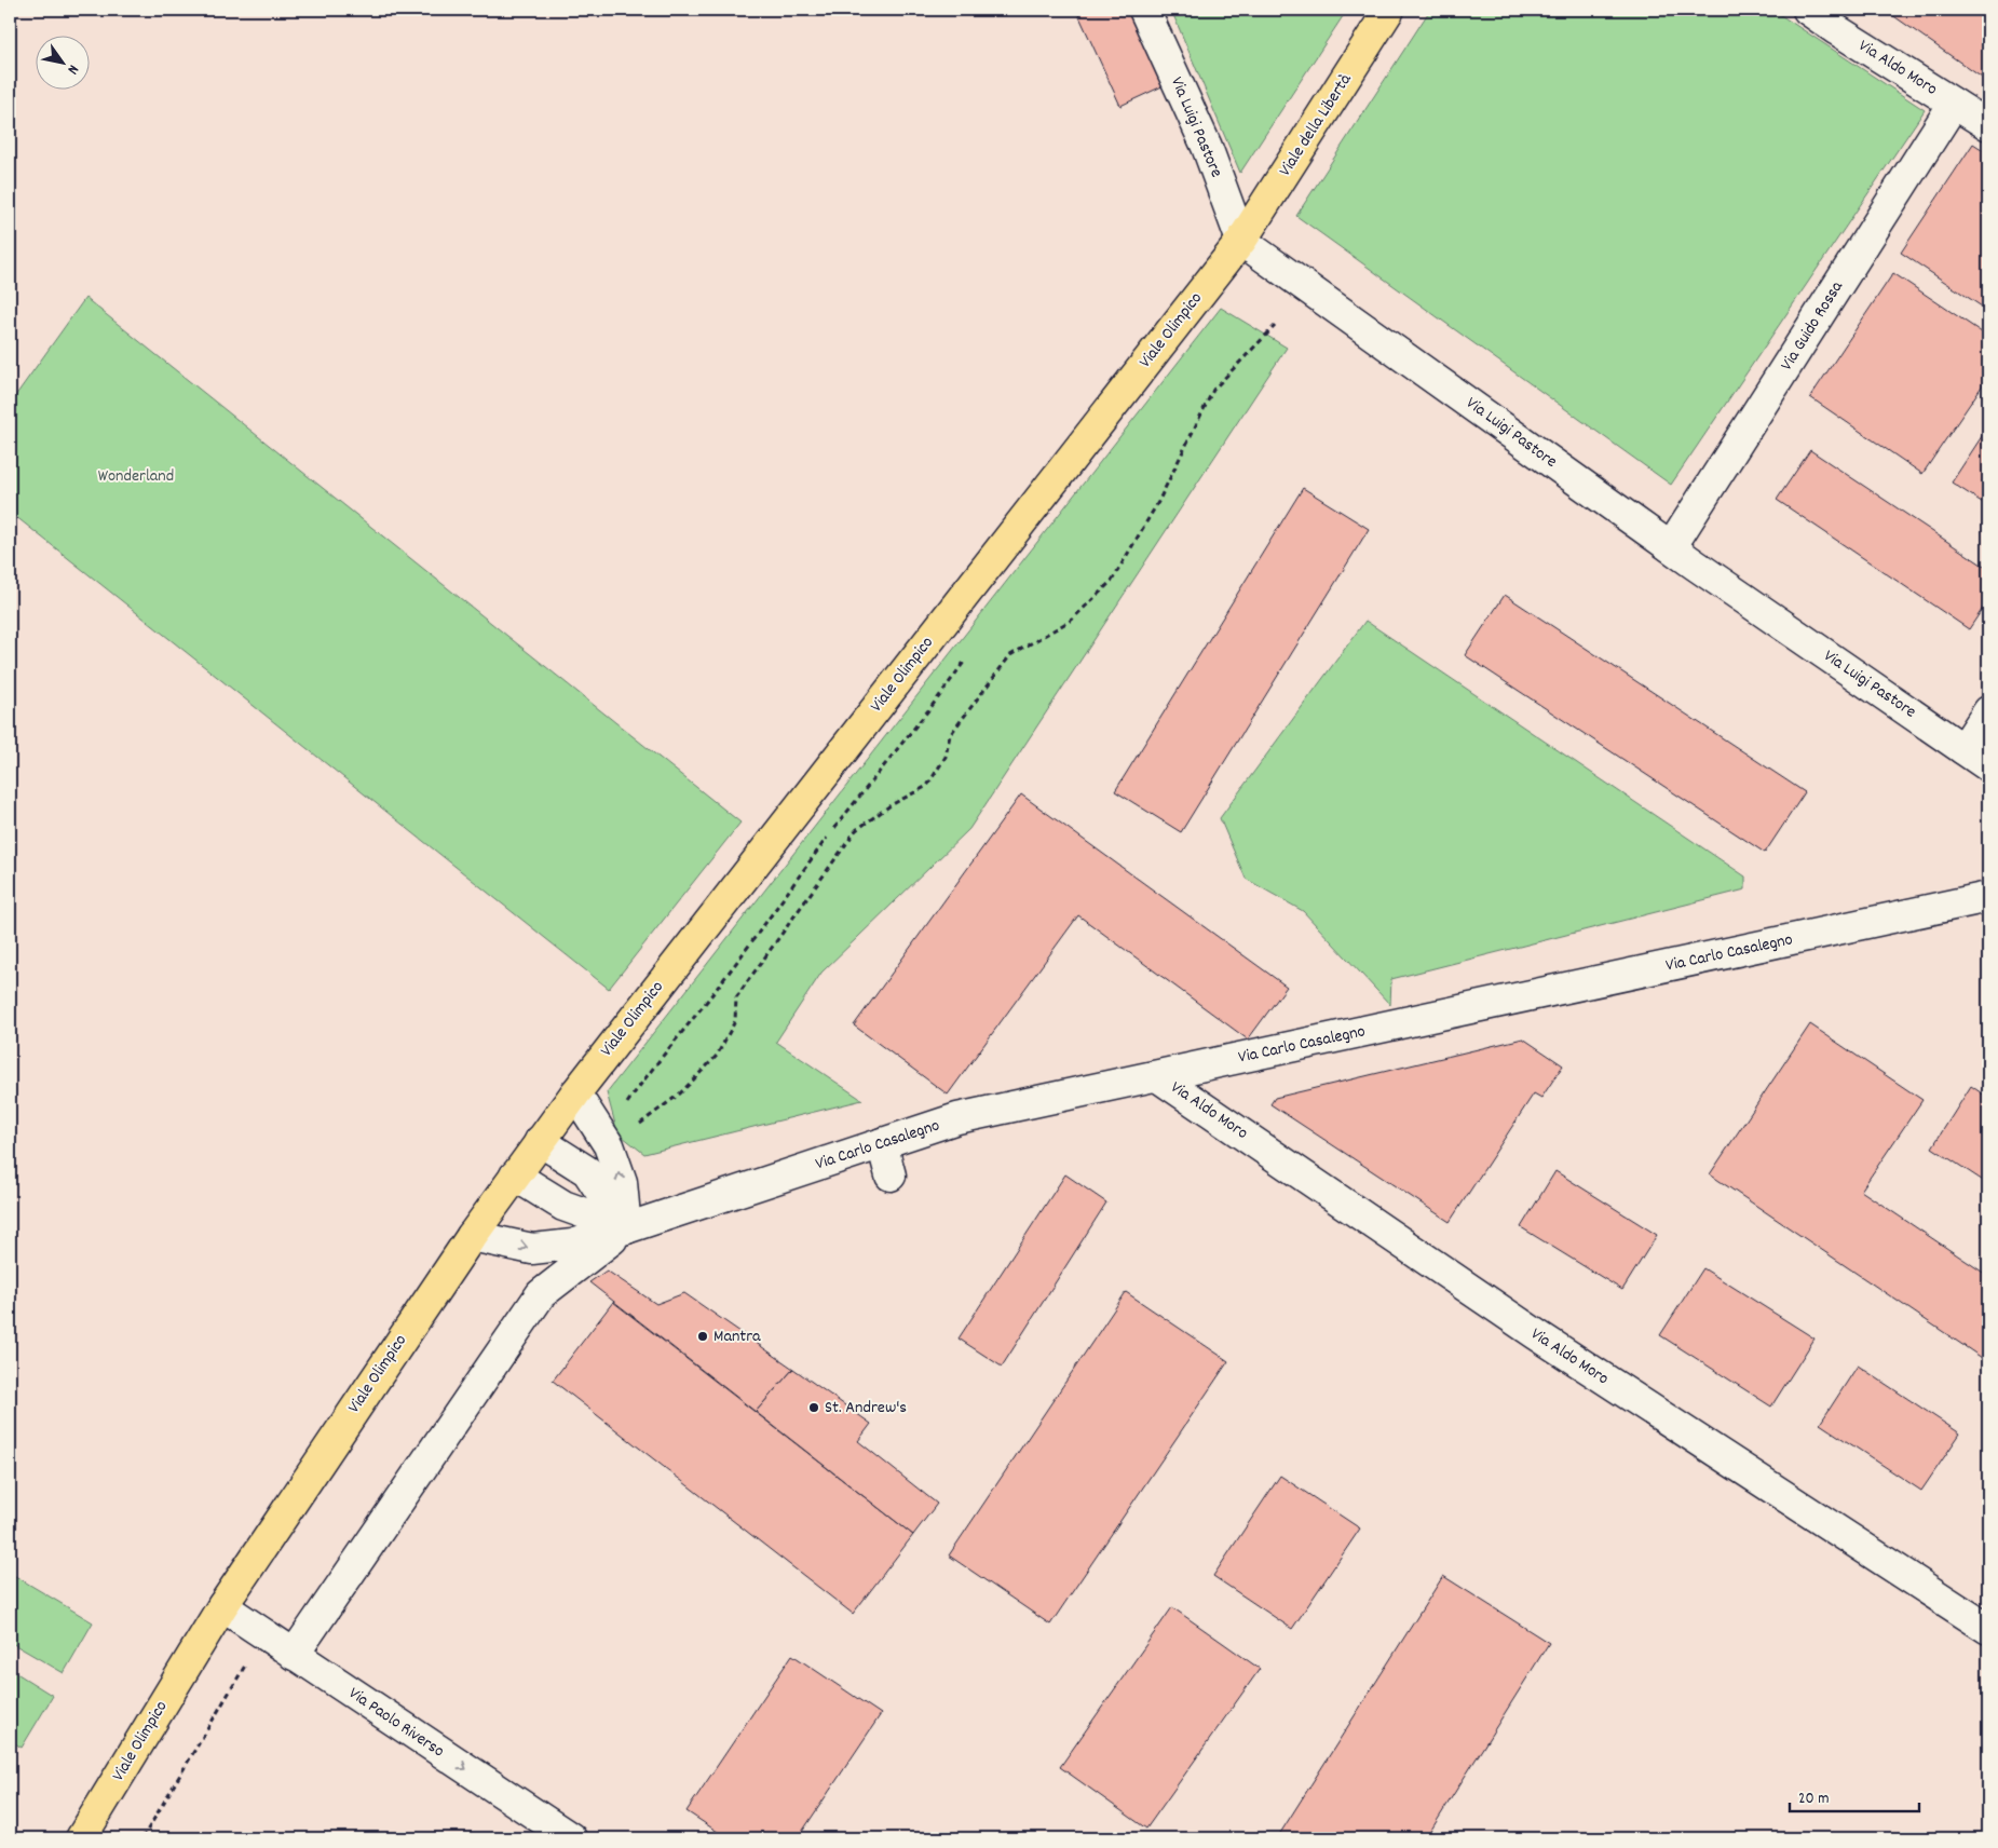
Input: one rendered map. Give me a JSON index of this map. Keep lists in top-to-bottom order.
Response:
{
  "streets": {
    "main road": ["Viale della Libertà", "Viale Olimpico"],
    "street": [
      "Via Aldo Moro",
      "Via Luigi Pastore",
      "Via Guido Rossa",
      "Via Carlo Casalegno",
      "Via Paolo Riverso"
    ]
  },
  "crossings": [
    ["Via Aldo Moro", "Via Guido Rossa"],
    ["Via Aldo Moro", "Via Carlo Casalegno"],
    ["Viale della Libertà", "Via Luigi Pastore"],
    ["Viale della Libertà", "Viale Olimpico"],
    ["Via Luigi Pastore", "Via Guido Rossa"],
    ["Via Luigi Pastore", "Viale Olimpico"],
    ["Viale Olimpico", "Via Carlo Casalegno"],
    ["Viale Olimpico", "Via Paolo Riverso"]
  ],
  "one_way": ["Via Paolo Riverso"],
  "parks": ["Wonderland"],
  "places": ["Mantra", "St. Andrew's"],
  "scale_bar": "20 m",
  "north": "bottom right"
}
